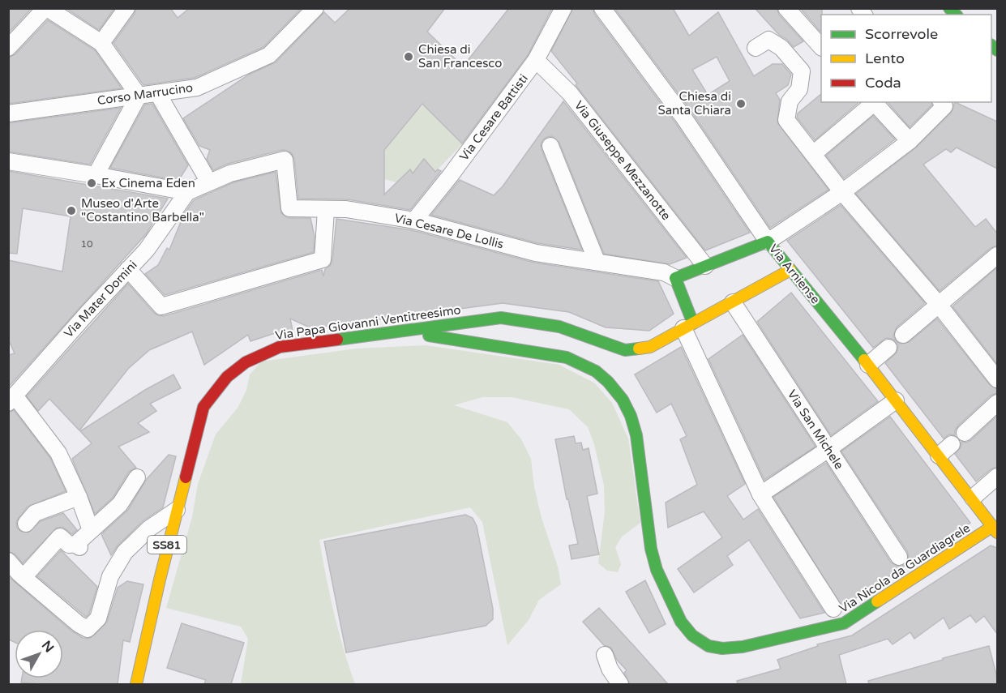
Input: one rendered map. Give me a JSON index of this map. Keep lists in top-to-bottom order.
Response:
{
  "streets": {
    "main road": [
      "Via Arniense",
      "Via Papa Giovanni Ventitreesimo",
      "SS81",
      "Via Nicola da Guardiagrele"
    ],
    "street": [
      "Corso Marrucino",
      "Via Cesare Battisti",
      "Via Giuseppe Mezzanotte",
      "Via Cesare De Lollis",
      "Via Mater Domini",
      "Via San Michele"
    ]
  },
  "crossings": [
    ["Via Cesare Battisti", "Via Giuseppe Mezzanotte"],
    ["Via Cesare Battisti", "Via Cesare De Lollis"],
    ["Via Cesare De Lollis", "Via Mater Domini"],
    ["Via Arniense", "Via Papa Giovanni Ventitreesimo"],
    ["Via Arniense", "Via Nicola da Guardiagrele"],
    ["Via Papa Giovanni Ventitreesimo", "Via San Michele"],
    ["Via Papa Giovanni Ventitreesimo", "Via Nicola da Guardiagrele"]
  ],
  "places": [
    "Chiesa di San Francesco",
    "Chiesa di Santa Chiara",
    "Ex Cinema Eden",
    "Museo d'Arte \"Costantino Barbella\""
  ],
  "house_numbers": ["10"],
  "legend": ["Scorrevole", "Lento", "Coda"],
  "north": "top right"
}
